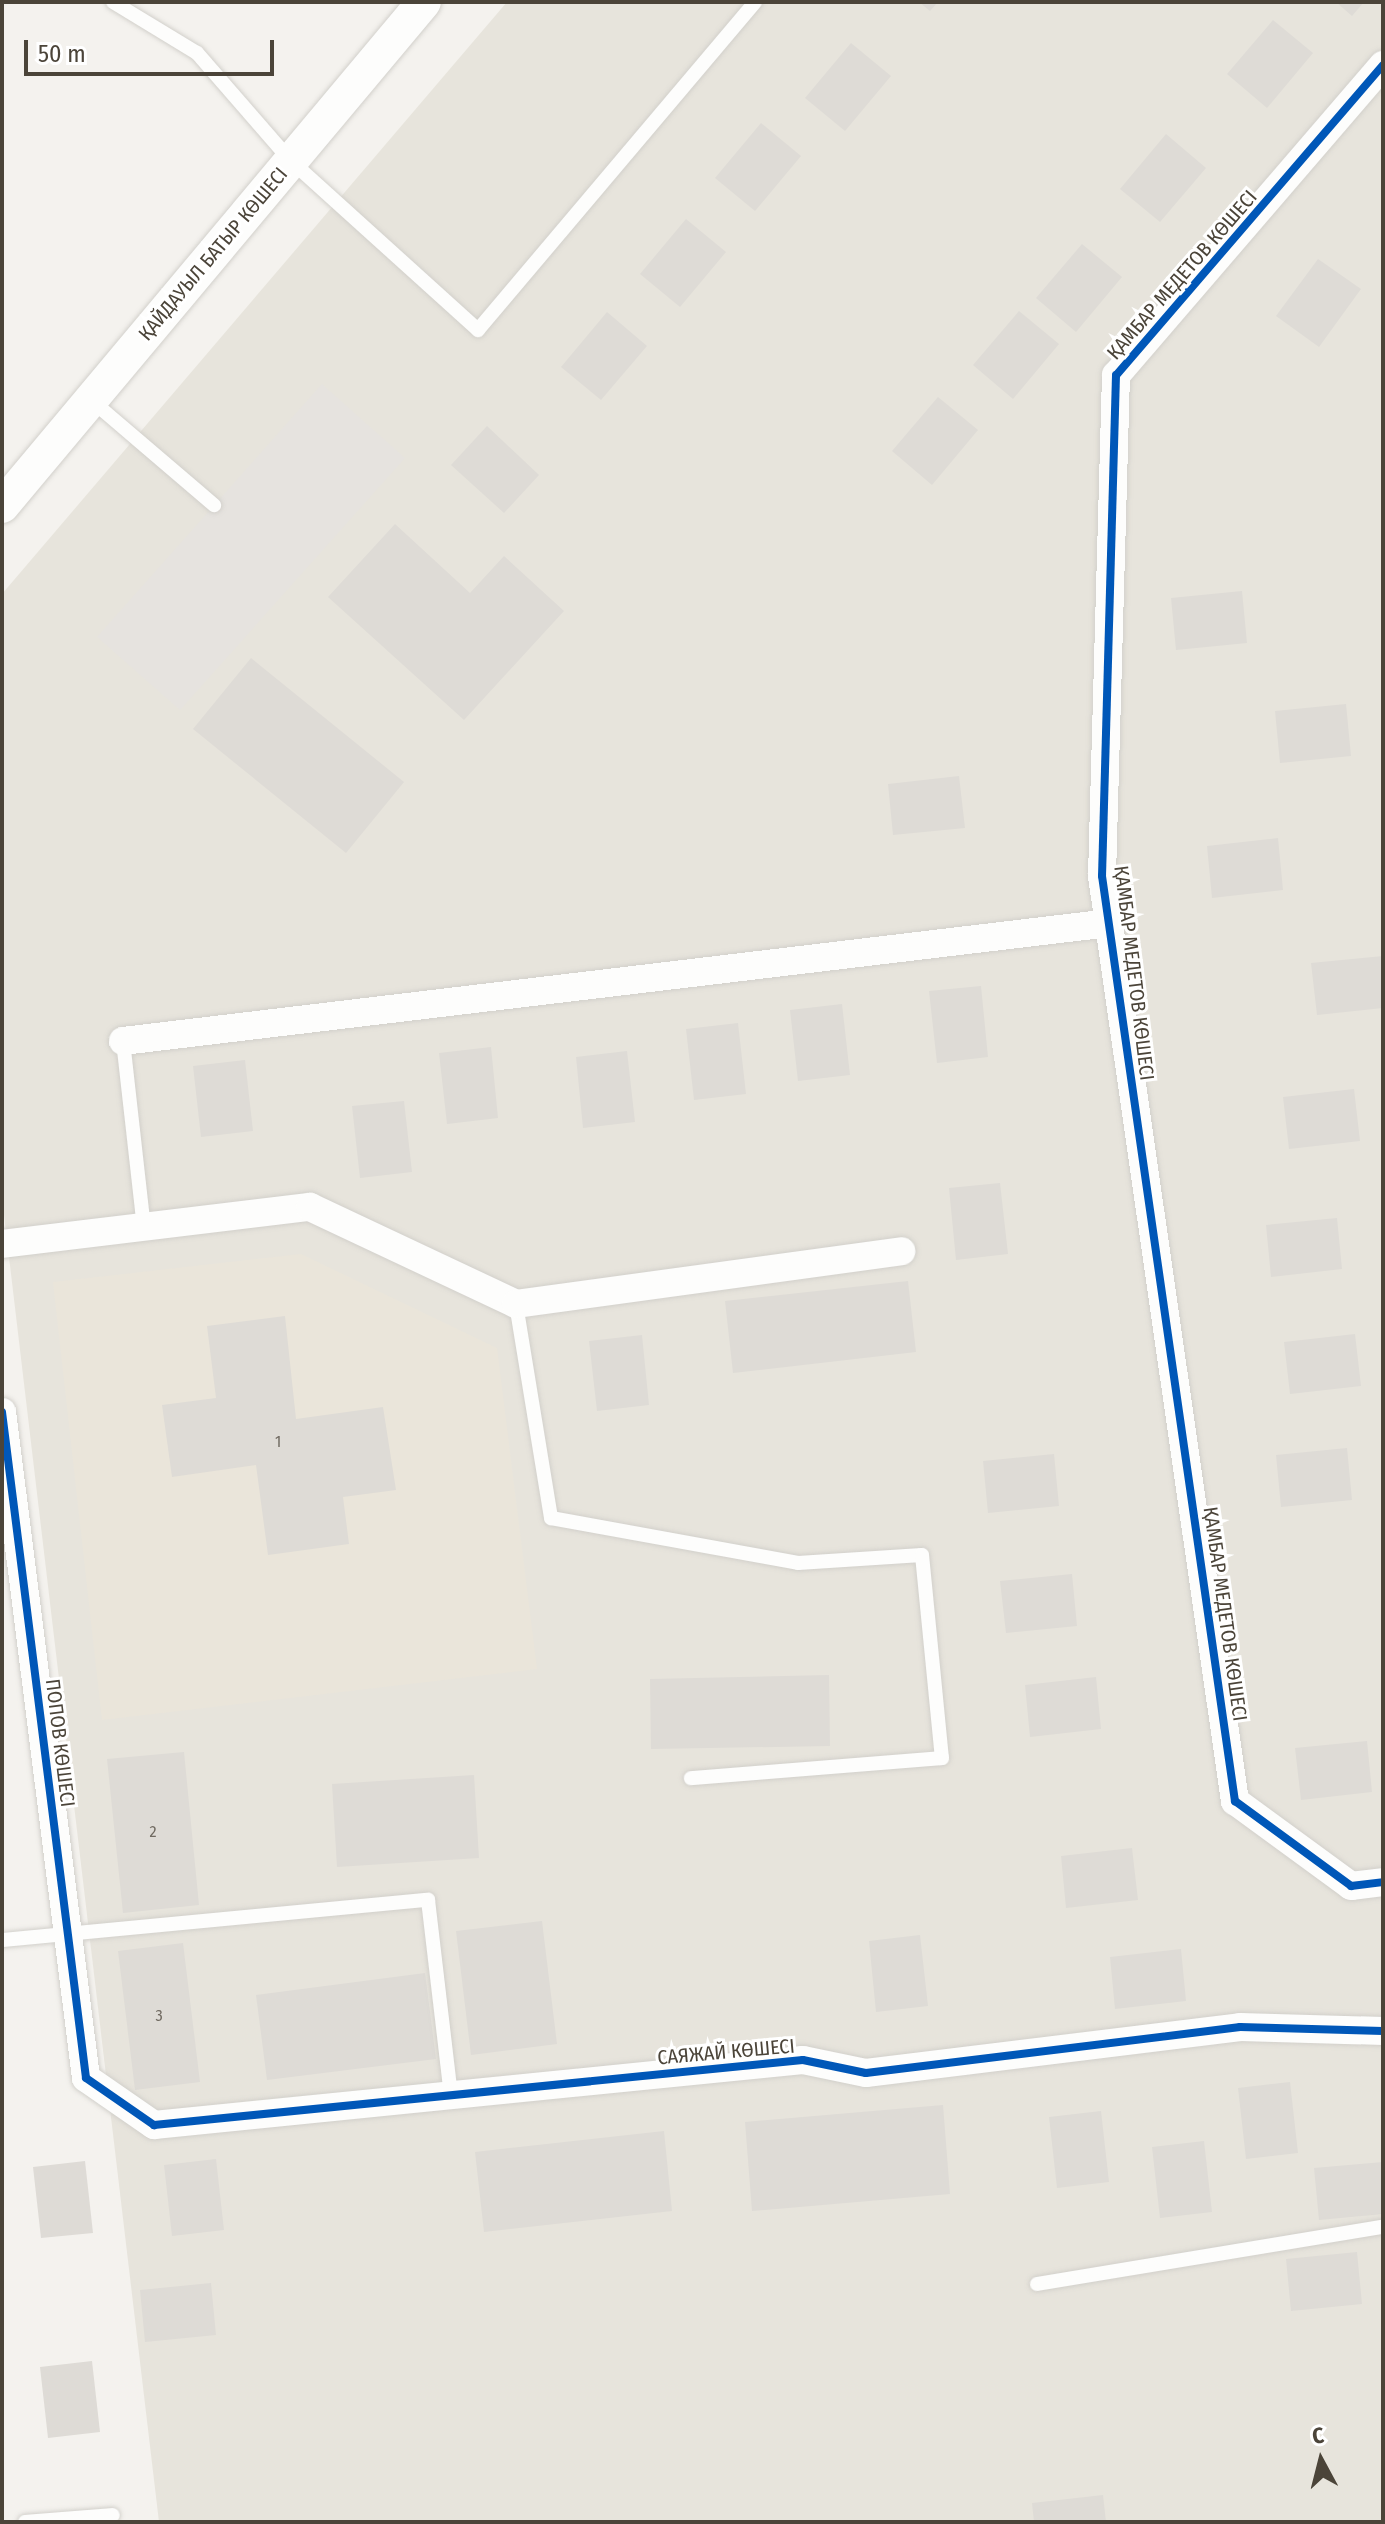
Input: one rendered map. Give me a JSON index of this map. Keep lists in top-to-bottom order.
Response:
{
  "streets": {
    "street": [
      "ҚАЙДАУЫЛ БАТЫР КӨШЕСІ",
      "ҚАМБАР МЕДЕТОВ КӨШЕСІ",
      "ПОПОВ КӨШЕСІ",
      "САЯЖАЙ КӨШЕСІ"
    ]
  },
  "crossings": [
    ["ПОПОВ КӨШЕСІ", "САЯЖАЙ КӨШЕСІ"]
  ],
  "house_numbers": ["1", "2", "3"],
  "scale_bar": "50 m",
  "north": "top"
}
